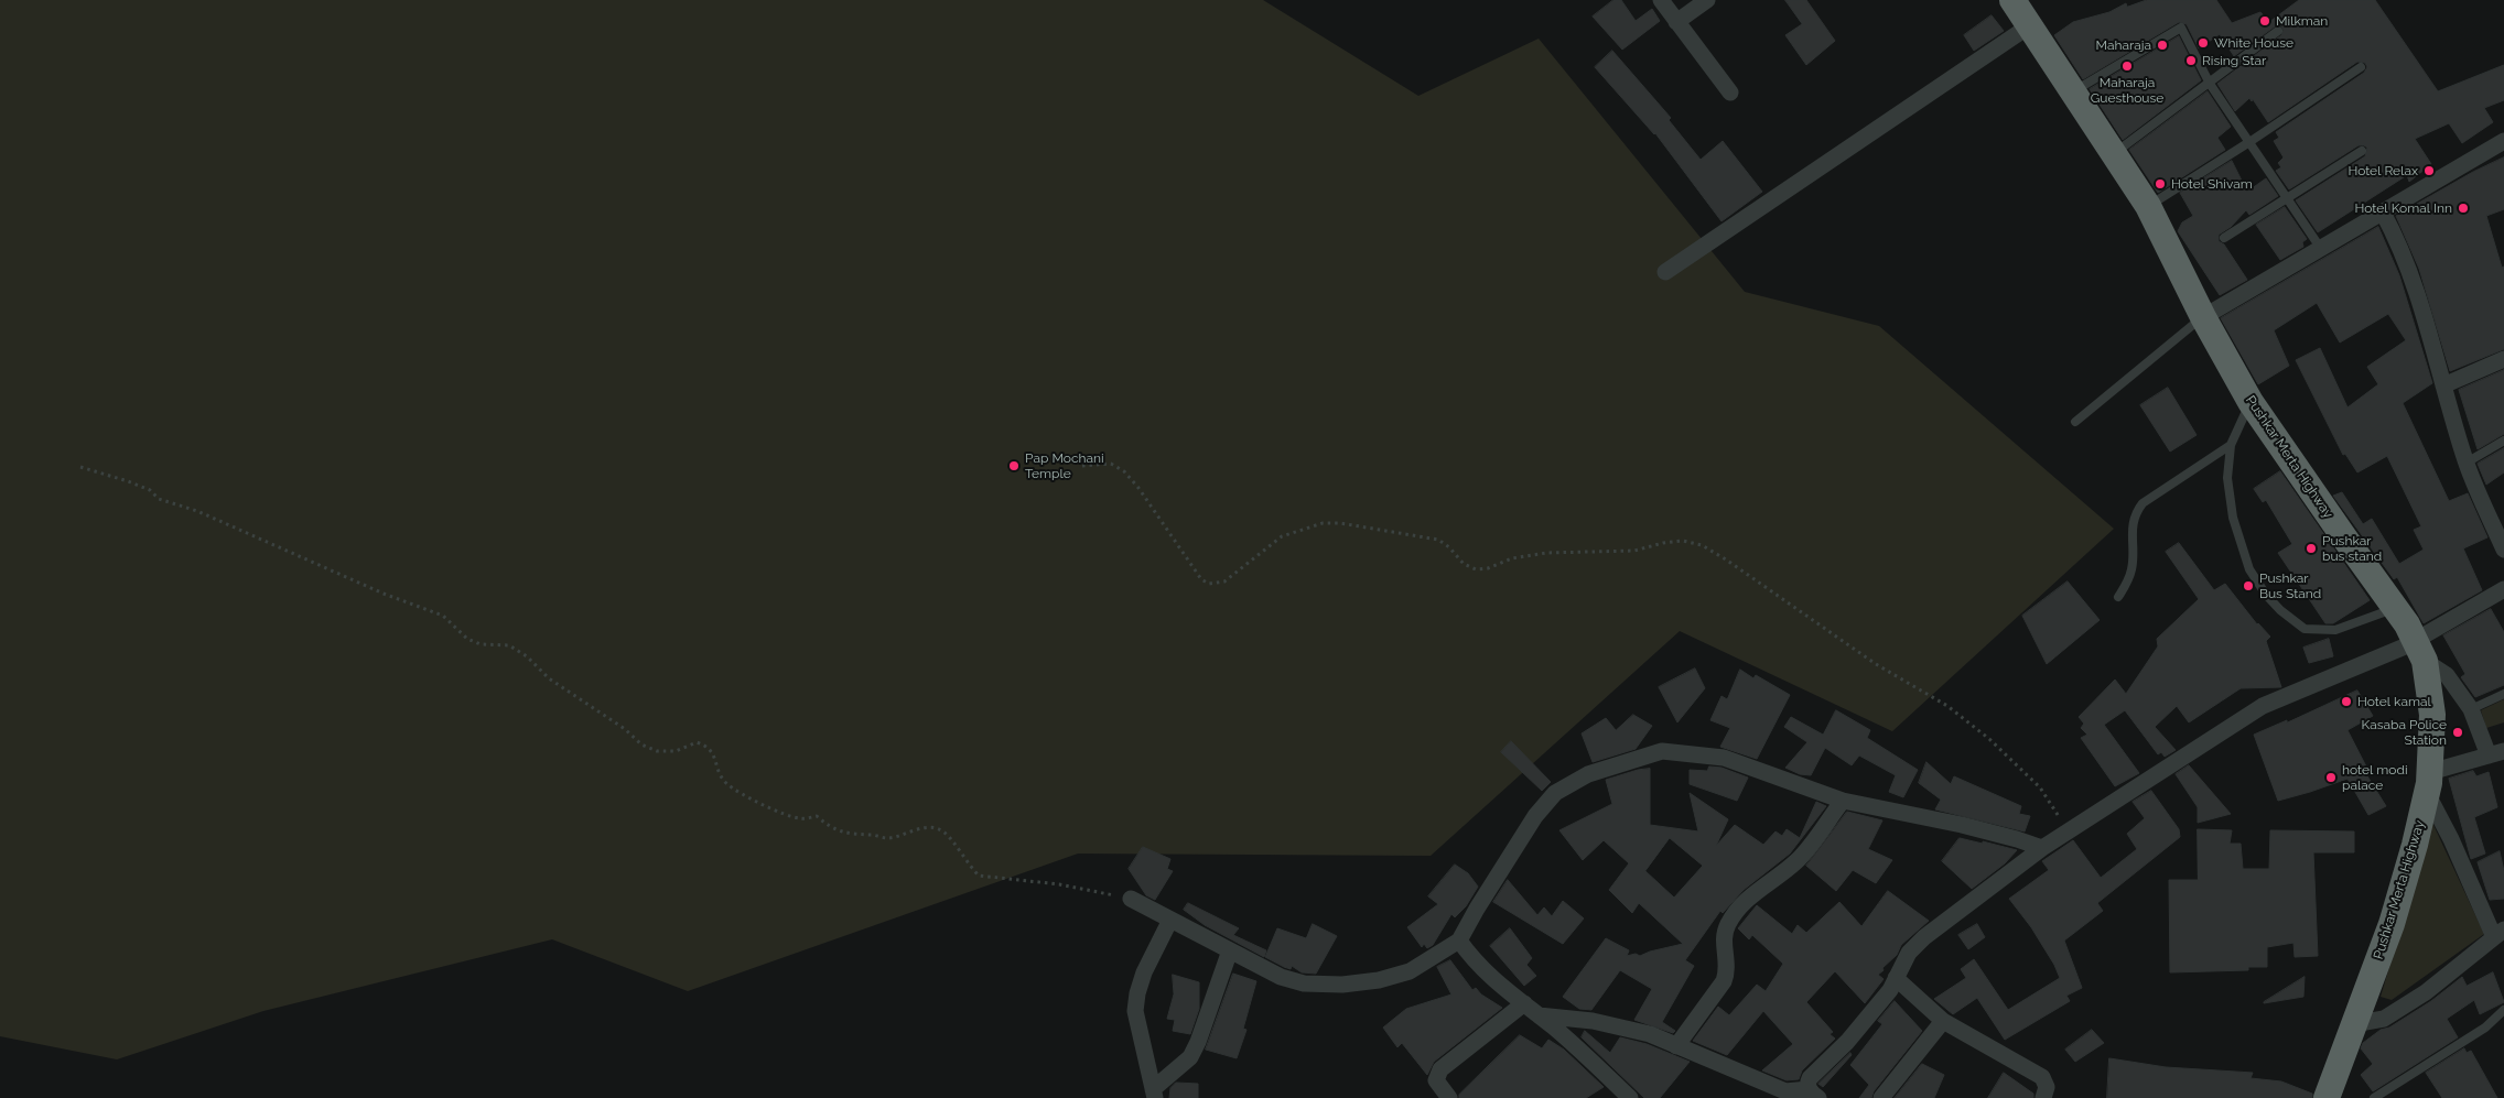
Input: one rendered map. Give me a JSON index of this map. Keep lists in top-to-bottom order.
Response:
{
  "streets": {
    "highway": ["Pushkar Merta Highway"]
  },
  "places": [
    "Milkman",
    "White House",
    "Maharaja",
    "Rising Star",
    "Maharaja Guesthouse",
    "Hotel Relax",
    "Hotel Shivam",
    "Hotel Komal Inn",
    "Pap Mochani Temple",
    "Pushkar bus stand",
    "Pushkar Bus Stand",
    "Hotel kamal",
    "Kasaba Police Station",
    "hotel modi palace"
  ]
}
